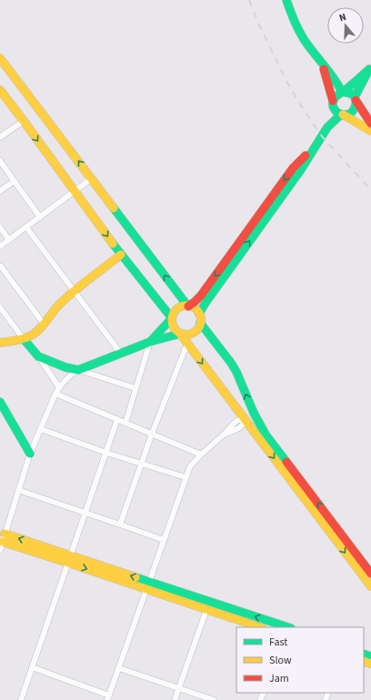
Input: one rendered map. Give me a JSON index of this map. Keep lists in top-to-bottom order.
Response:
{
  "legend": ["Fast", "Slow", "Jam"],
  "north": "top"
}
